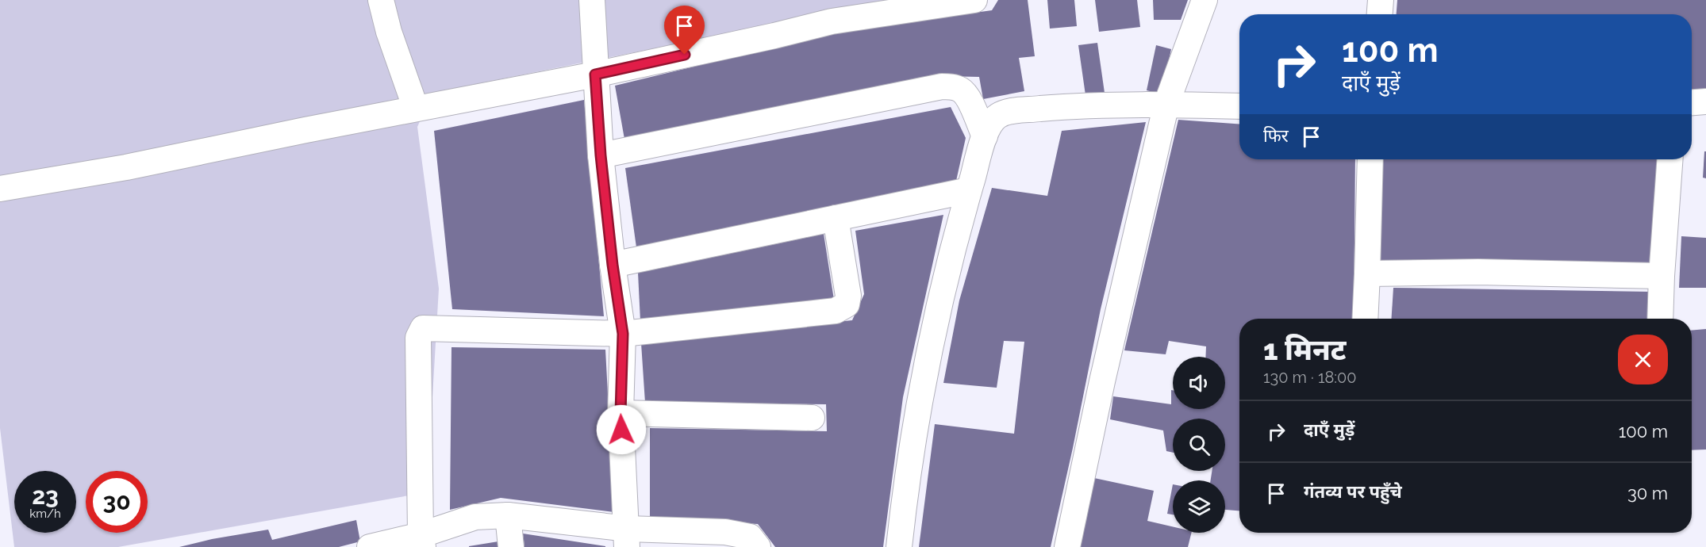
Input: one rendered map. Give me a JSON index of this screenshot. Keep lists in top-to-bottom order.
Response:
{
  "page": {
    "turn": ["100 m", "दाएँ मुड़ें"],
    "then": "फिर",
    "heading": ["1 मिनट", "130 m · 18:00"],
    "list": [
      {
        "name": "दाएँ मुड़ें",
        "value": "100 m"
      },
      {
        "name": "गंतव्य पर पहुँचे",
        "value": "30 m"
      }
    ],
    "speed": "23 km/h",
    "limit": "30"
  }
}
